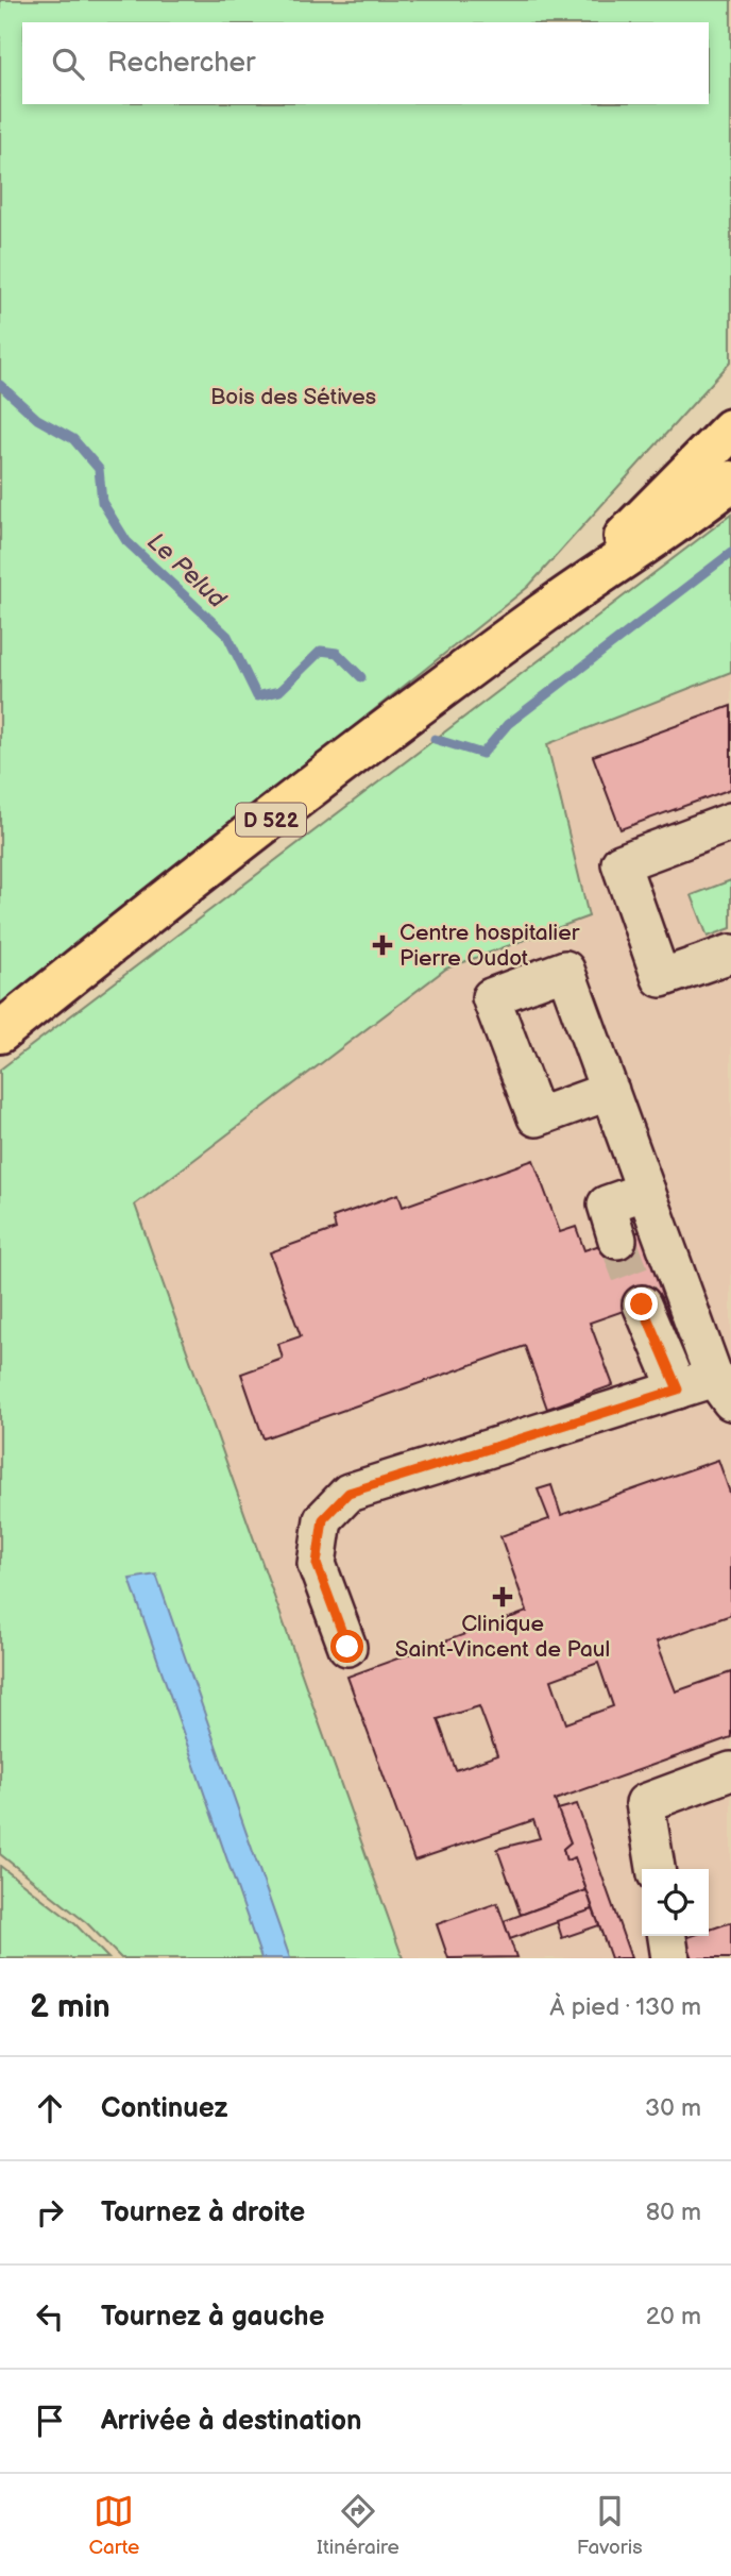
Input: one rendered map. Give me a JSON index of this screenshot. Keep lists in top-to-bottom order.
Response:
{
  "streets": {
    "main road": ["D 522"]
  },
  "water": ["Le Pelud"],
  "parks": ["Bois des Sétives"],
  "places": {
    "health": ["Centre hospitalier Pierre Oudot", "Clinique Saint-Vincent de Paul"]
  },
  "page": {
    "search": "Rechercher",
    "heading": ["2 min", "À pied · 130 m"],
    "list": [
      ["Continuez", "30 m"],
      ["Tournez à droite", "80 m"],
      ["Tournez à gauche", "20 m"],
      "Arrivée à destination"
    ],
    "nav": ["Carte", "Itinéraire", "Favoris"]
  }
}
